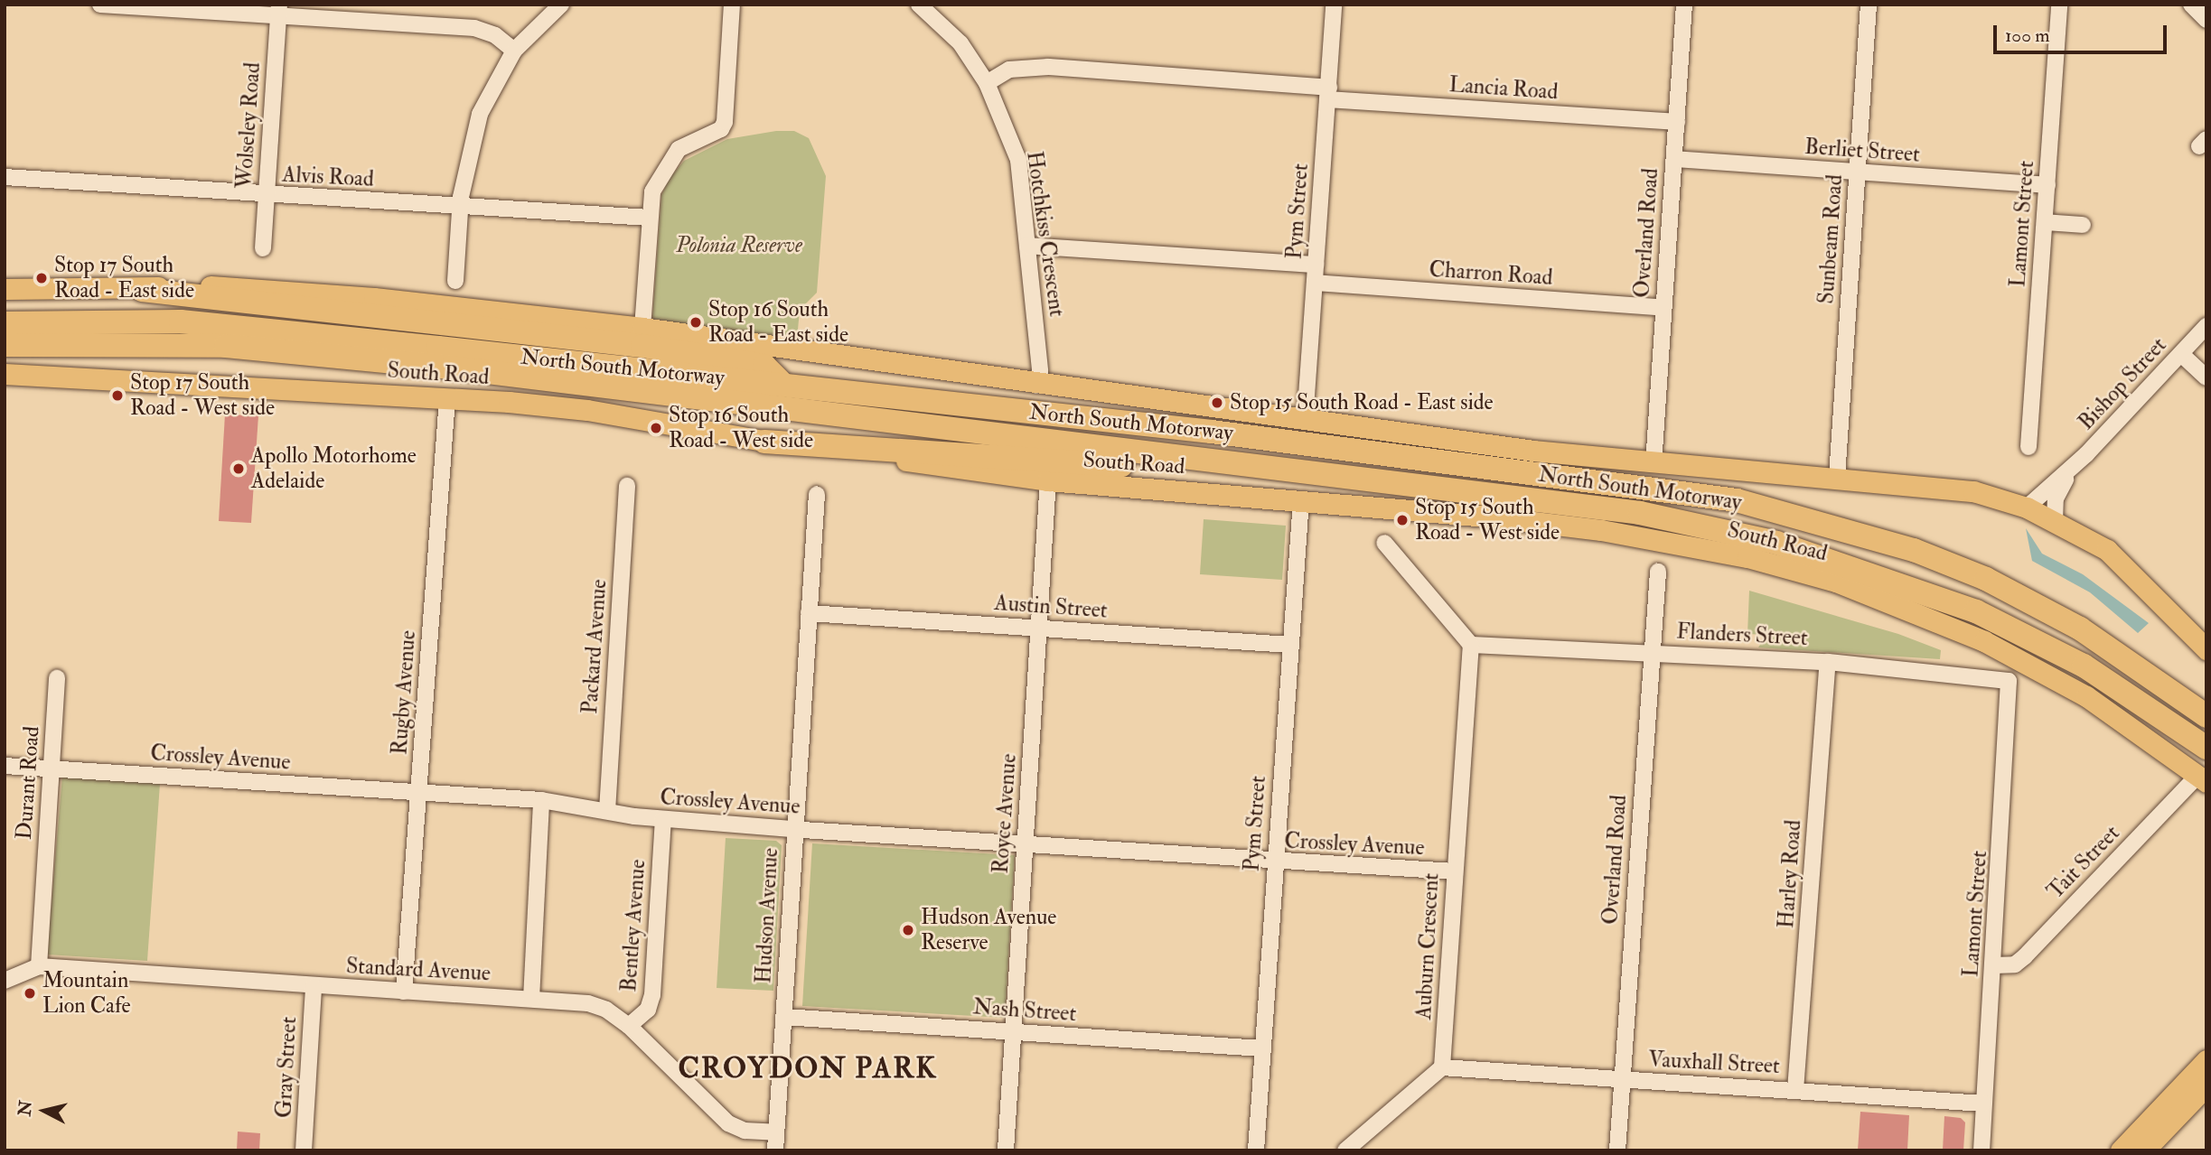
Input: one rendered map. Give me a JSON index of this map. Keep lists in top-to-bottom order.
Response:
{
  "streets": {
    "highway": ["North South Motorway"],
    "main road": ["South Road"],
    "street": [
      "Lancia Road",
      "Wolseley Road",
      "Berliet Street",
      "Alvis Road",
      "Pym Street",
      "Lamont Street",
      "Overland Road",
      "Hotchkiss Crescent",
      "Sunbeam Road",
      "Charron Road",
      "Bishop Street",
      "Austin Street",
      "Flanders Street",
      "Packard Avenue",
      "Rugby Avenue",
      "Crossley Avenue",
      "Durant Road",
      "Royce Avenue",
      "Tait Street",
      "Harley Road",
      "Hudson Avenue",
      "Bentley Avenue",
      "Auburn Crescent",
      "Standard Avenue",
      "Nash Street",
      "Vauxhall Street",
      "Gray Street"
    ]
  },
  "crossings": [
    ["Lancia Road", "Pym Street"],
    ["Lancia Road", "Overland Road"],
    ["Lancia Road", "Hotchkiss Crescent"],
    ["Wolseley Road", "Alvis Road"],
    ["Berliet Street", "Lamont Street"],
    ["Berliet Street", "Overland Road"],
    ["Berliet Street", "Sunbeam Road"],
    ["Pym Street", "Charron Road"],
    ["Pym Street", "South Road"],
    ["Pym Street", "Austin Street"],
    ["Pym Street", "Crossley Avenue"],
    ["Pym Street", "Nash Street"],
    ["Lamont Street", "Flanders Street"],
    ["Lamont Street", "Tait Street"],
    ["Lamont Street", "Vauxhall Street"],
    ["Overland Road", "Charron Road"],
    ["Overland Road", "Flanders Street"],
    ["Overland Road", "Vauxhall Street"],
    ["South Road", "Rugby Avenue"],
    ["South Road", "Royce Avenue"],
    ["South Road", "Tait Street"],
    ["Austin Street", "Royce Avenue"],
    ["Austin Street", "Hudson Avenue"],
    ["Flanders Street", "Harley Road"],
    ["Flanders Street", "Auburn Crescent"],
    ["Packard Avenue", "Crossley Avenue"],
    ["Rugby Avenue", "Crossley Avenue"],
    ["Rugby Avenue", "Standard Avenue"],
    ["Crossley Avenue", "Durant Road"],
    ["Crossley Avenue", "Royce Avenue"],
    ["Crossley Avenue", "Hudson Avenue"],
    ["Crossley Avenue", "Bentley Avenue"],
    ["Crossley Avenue", "Auburn Crescent"],
    ["Durant Road", "Standard Avenue"],
    ["Royce Avenue", "Nash Street"],
    ["Harley Road", "Vauxhall Street"],
    ["Hudson Avenue", "Standard Avenue"],
    ["Hudson Avenue", "Nash Street"],
    ["Bentley Avenue", "Standard Avenue"],
    ["Auburn Crescent", "Vauxhall Street"],
    ["Standard Avenue", "Gray Street"]
  ],
  "districts": ["CROYDON PARK"],
  "parks": ["Polonia Reserve"],
  "places": [
    "Stop 17 South Road - East side",
    "Stop 16 South Road - East side",
    "Stop 17 South Road - West side",
    "Stop 15 South Road - East side",
    "Stop 16 South Road - West side",
    "Apollo Motorhome Adelaide",
    "Stop 15 South Road - West side",
    "Hudson Avenue Reserve",
    "Mountain Lion Cafe"
  ],
  "scale_bar": "100 m",
  "north": "left"
}
